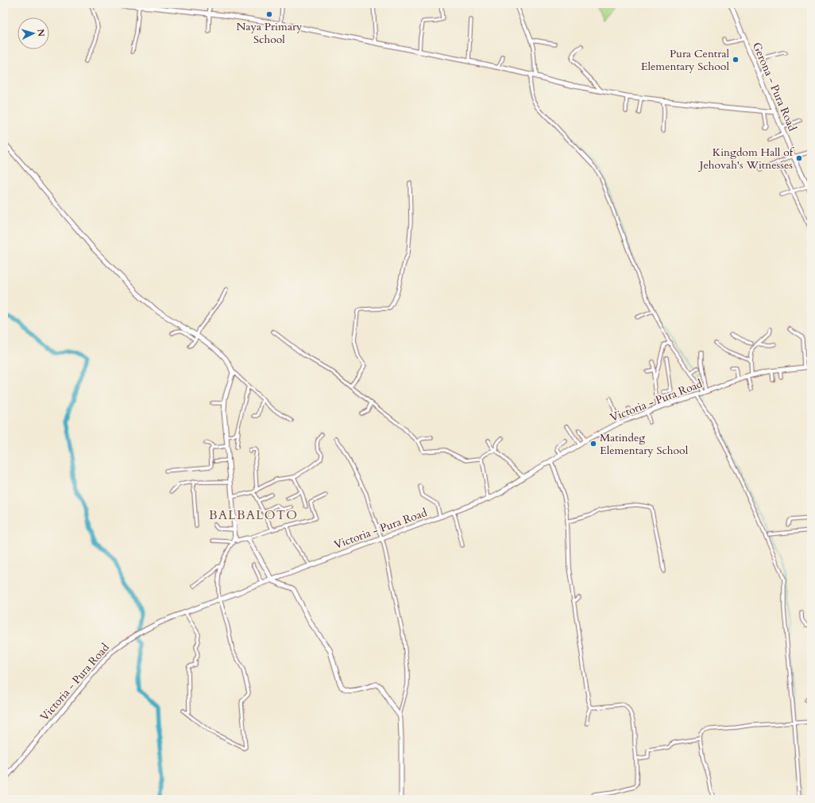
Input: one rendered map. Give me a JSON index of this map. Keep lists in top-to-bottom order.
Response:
{
  "streets": {
    "street": ["Gerona - Pura Road", "Victoria - Pura Road"]
  },
  "districts": ["BALBALOTO"],
  "places": [
    "Naya Primary School",
    "Pura Central Elementary School",
    "Kingdom Hall of Jehovah's Witnesses",
    "Matindeg Elementary School"
  ],
  "north": "right"
}
